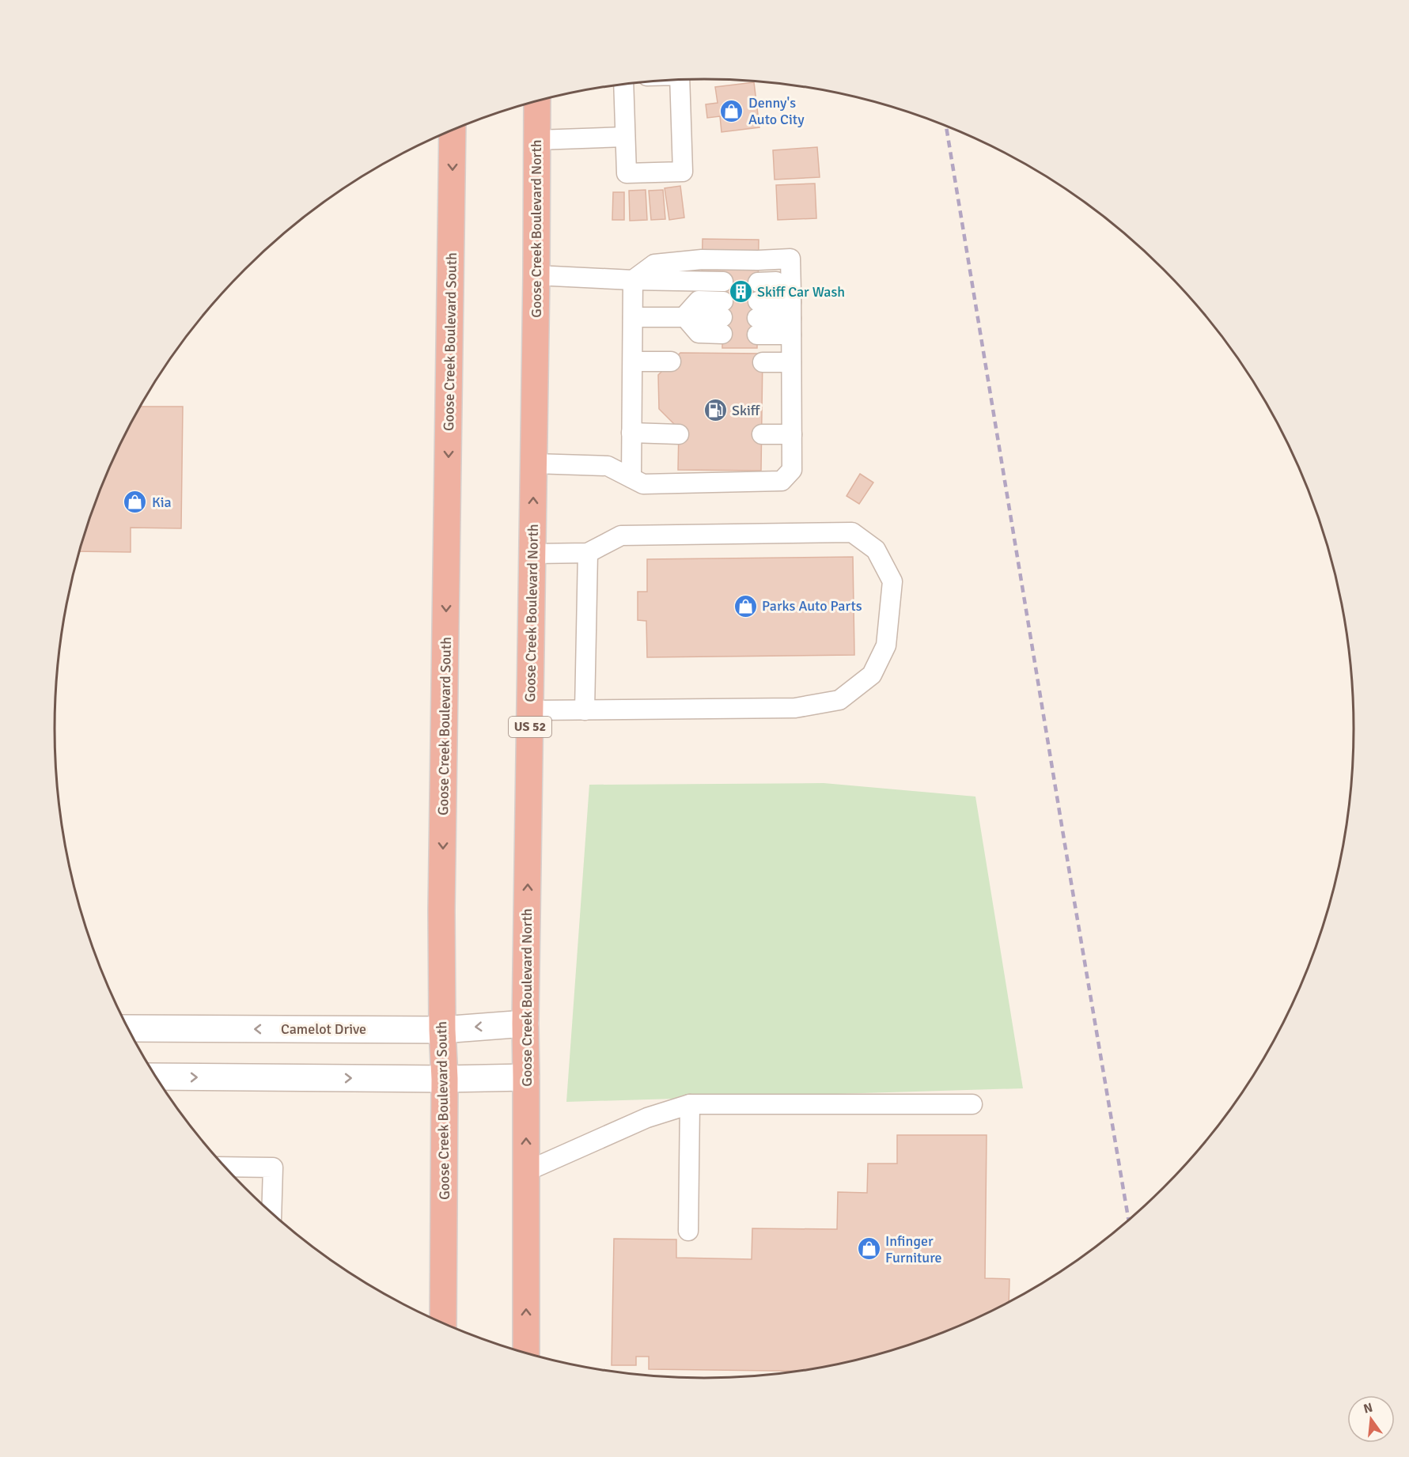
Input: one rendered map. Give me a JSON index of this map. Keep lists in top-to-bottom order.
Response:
{
  "streets": {
    "highway": ["Goose Creek Boulevard North", "Goose Creek Boulevard South", "US 52"],
    "street": ["Camelot Drive"]
  },
  "crossings": [
    ["Goose Creek Boulevard North", "Camelot Drive"],
    ["Goose Creek Boulevard South", "Camelot Drive"]
  ],
  "one_way": ["Goose Creek Boulevard North", "Goose Creek Boulevard South"],
  "places": {
    "shop": [
      "Denny's Auto City",
      "Kia",
      "Parks Auto Parts",
      "Infinger Furniture"
    ],
    "building": ["Skiff Car Wash"],
    "fuel station": ["Skiff"]
  },
  "north": "top"
}
